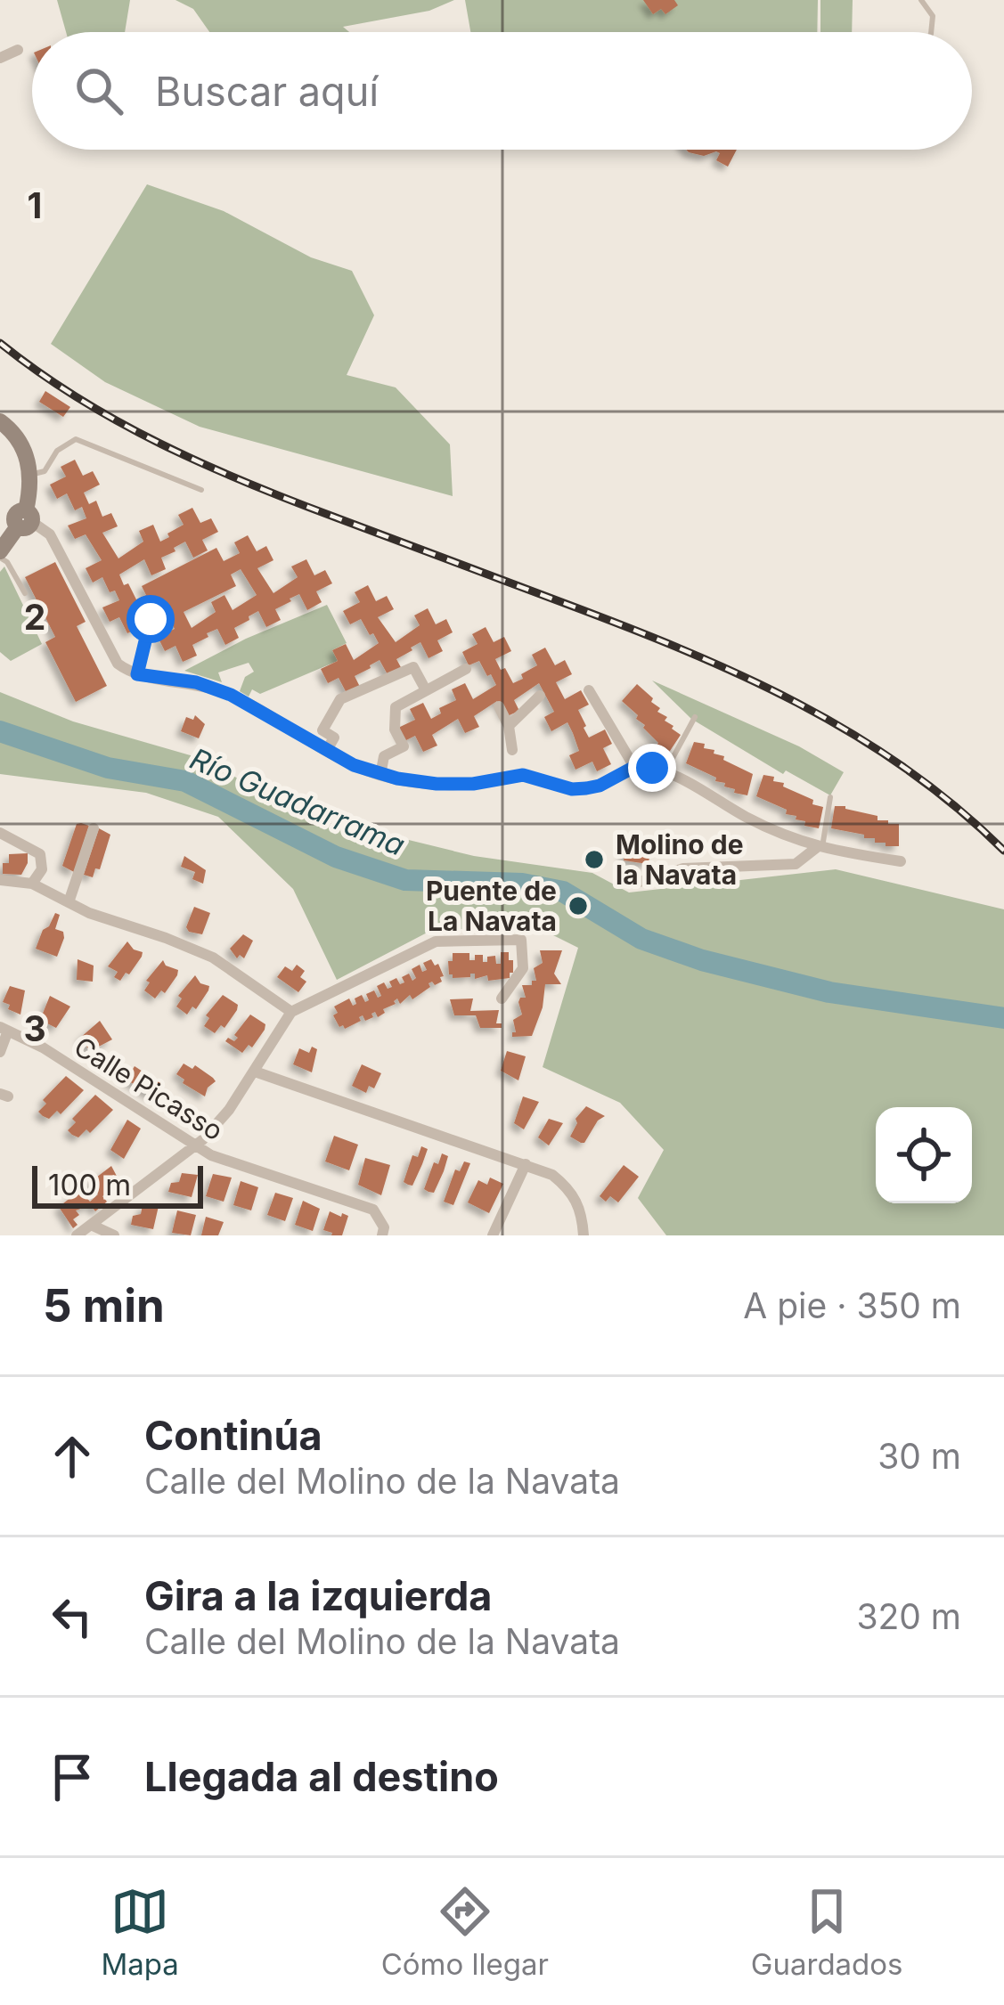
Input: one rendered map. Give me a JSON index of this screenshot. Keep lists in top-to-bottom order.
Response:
{
  "streets": {
    "street": ["Calle Picasso"]
  },
  "water": ["Río Guadarrama"],
  "places": ["Molino de la Navata", "Puente de La Navata"],
  "scale_bar": "100 m",
  "page": {
    "search": "Buscar aquí",
    "scale": "100 m",
    "heading": ["5 min", "A pie · 350 m"],
    "list": [
      ["Continúa", "Calle del Molino de la Navata", "30 m"],
      ["Gira a la izquierda", "Calle del Molino de la Navata", "320 m"],
      "Llegada al destino"
    ],
    "nav": ["Mapa", "Cómo llegar", "Guardados"]
  },
  "grid": {
    "rows": ["1", "2", "3"]
  }
}
